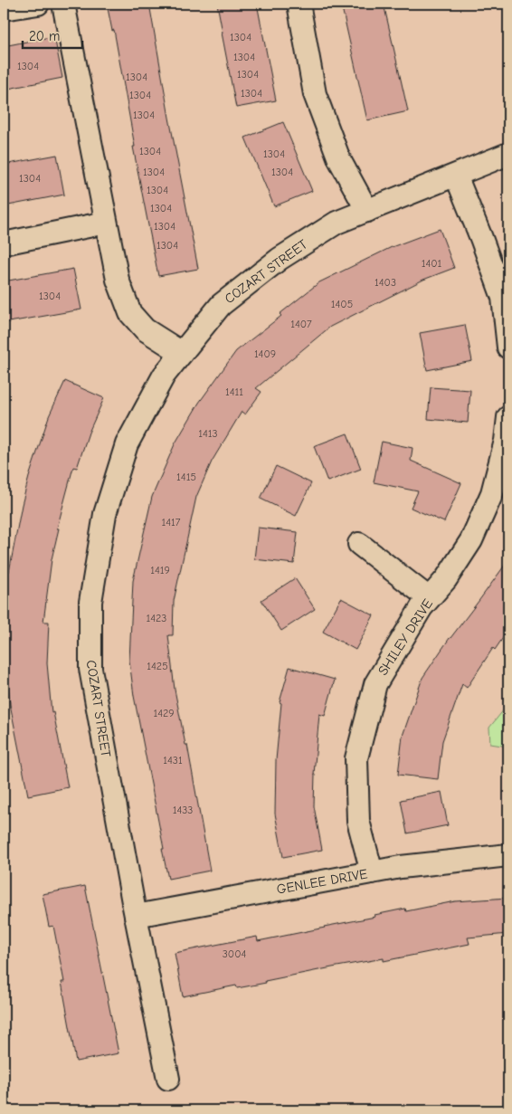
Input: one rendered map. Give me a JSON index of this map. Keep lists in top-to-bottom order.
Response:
{
  "streets": {
    "street": ["COZART STREET", "SHILEY DRIVE", "GENLEE DRIVE"]
  },
  "crossings": [
    ["COZART STREET", "GENLEE DRIVE"],
    ["SHILEY DRIVE", "GENLEE DRIVE"]
  ],
  "house_numbers": [
    "1304",
    "1304",
    "1304",
    "1304",
    "1304",
    "1304",
    "1304",
    "1304",
    "1304",
    "1304",
    "1304",
    "1304",
    "1304",
    "1304",
    "1304",
    "1304",
    "1304",
    "1401",
    "1403",
    "1304",
    "1405",
    "1407",
    "1409",
    "1411",
    "1413",
    "1415",
    "1417",
    "1419",
    "1423",
    "1425",
    "1429",
    "1431",
    "1433",
    "3004"
  ],
  "scale_bar": "20 m"
}
